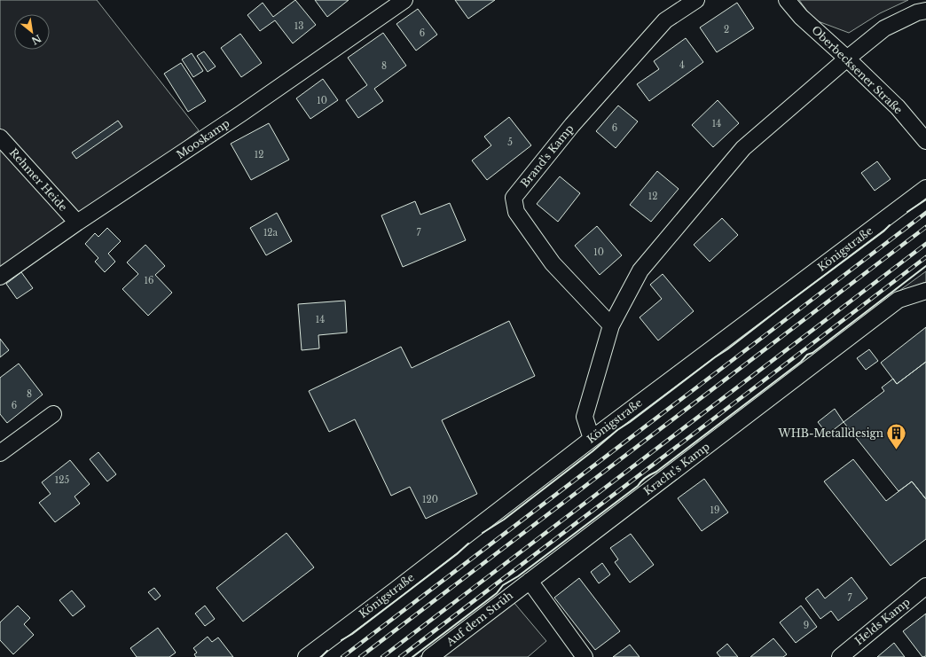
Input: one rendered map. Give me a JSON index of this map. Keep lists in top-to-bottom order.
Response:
{
  "streets": {
    "street": [
      "Oberbecksener Straße",
      "Mooskamp",
      "Brand's Kamp",
      "Rehmer Heide",
      "Königstraße",
      "Kracht's Kamp",
      "Auf dem Strüh",
      "Helds Kamp"
    ]
  },
  "crossings": [
    ["Mooskamp", "Rehmer Heide"],
    ["Kracht's Kamp", "Auf dem Strüh"]
  ],
  "places": {
    "building": ["WHB-Metalldesign"]
  },
  "house_numbers": [
    "13",
    "2",
    "6",
    "4",
    "8",
    "10",
    "14",
    "6",
    "5",
    "12",
    "12",
    "12a",
    "7",
    "10",
    "16",
    "14",
    "8",
    "6",
    "125",
    "120",
    "19",
    "7",
    "9"
  ],
  "north": "bottom right"
}
